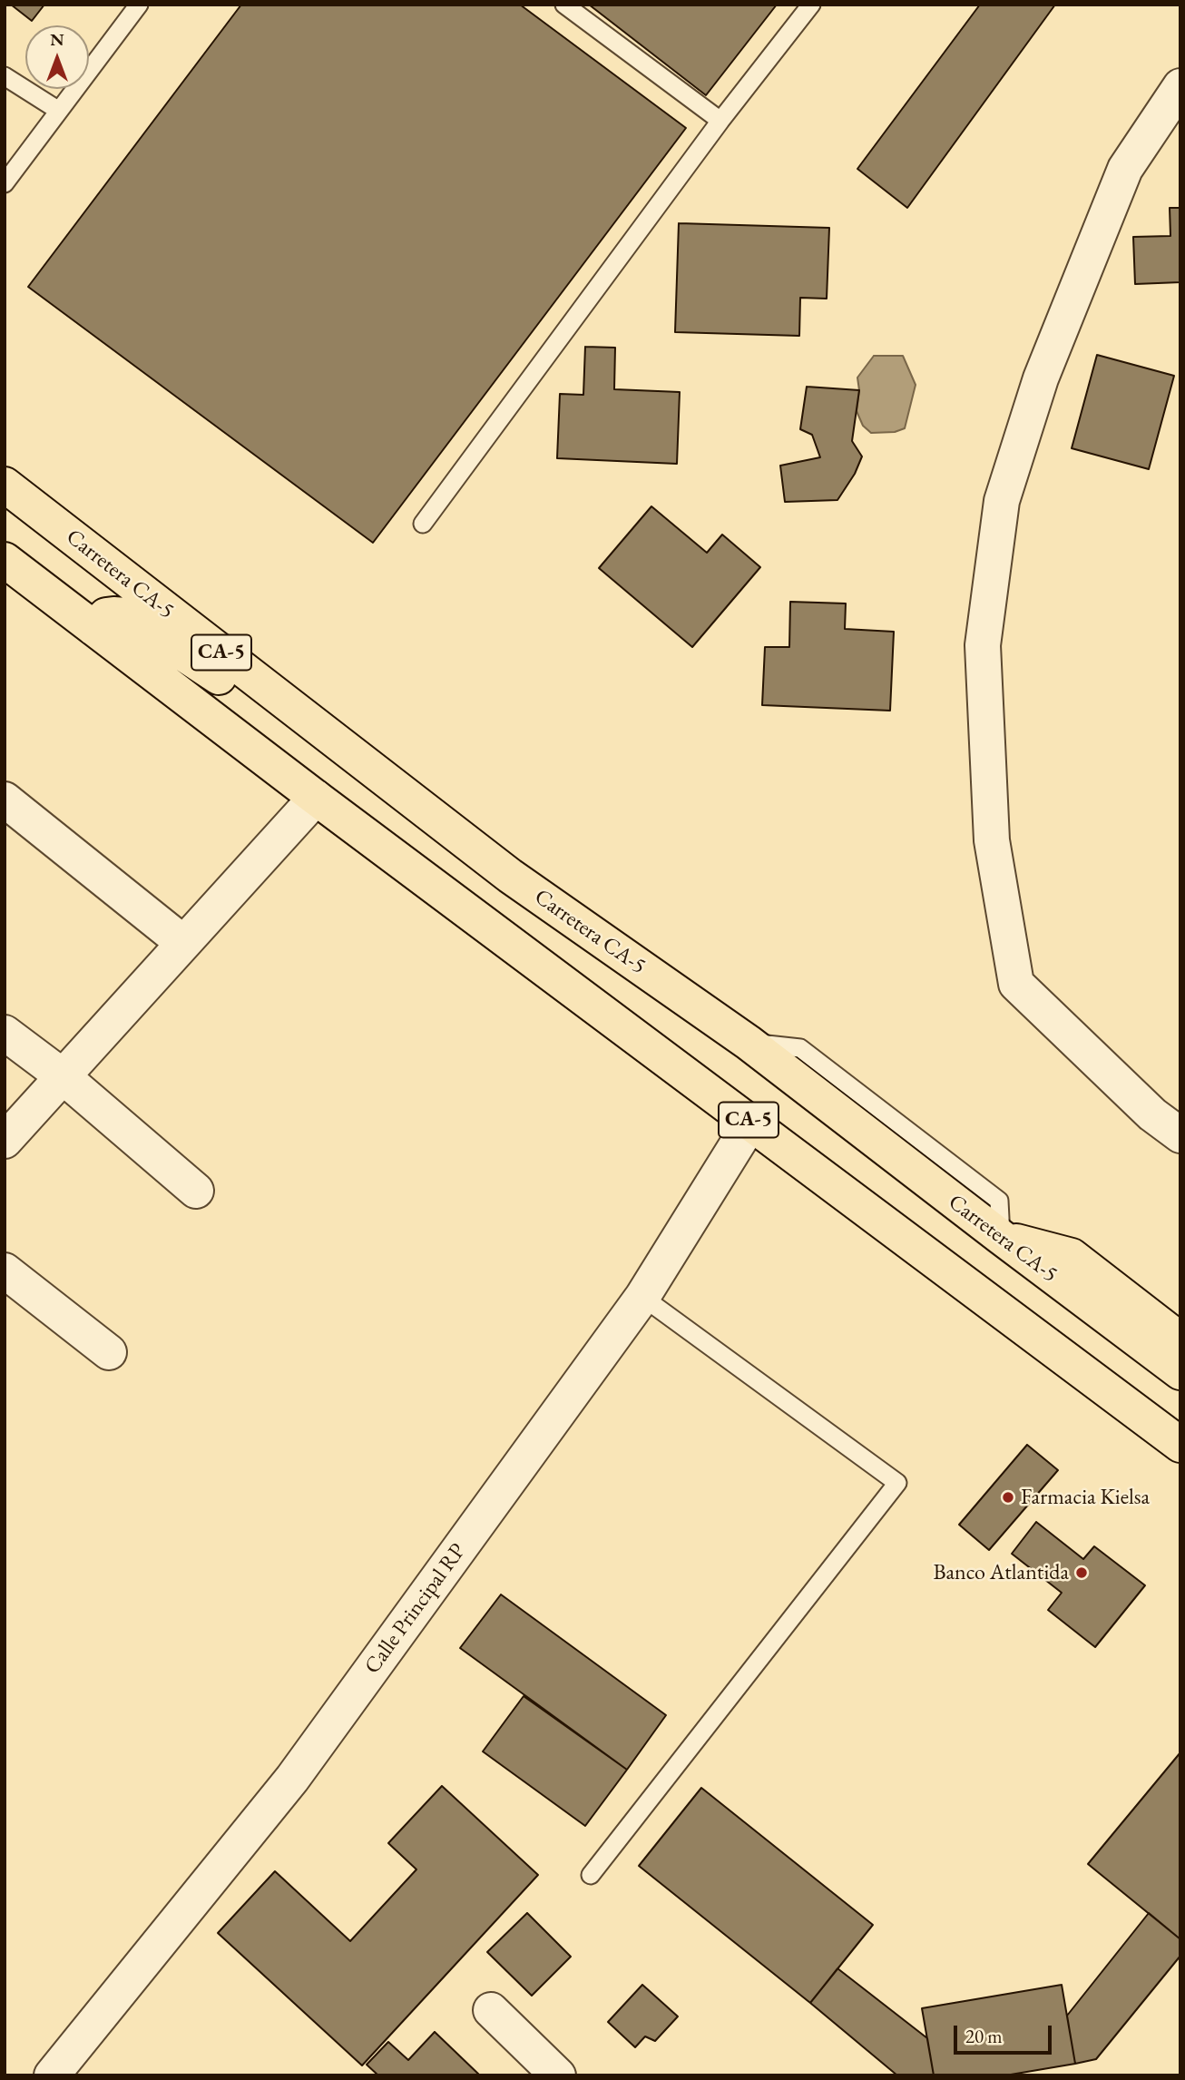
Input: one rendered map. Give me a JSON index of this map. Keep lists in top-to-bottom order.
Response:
{
  "streets": {
    "highway": ["Carretera CA-5", "CA-5"],
    "street": ["Calle Principal RP"]
  },
  "crossings": [
    ["CA-5", "Calle Principal RP"]
  ],
  "places": ["Farmacia Kielsa", "Banco Atlantida"],
  "scale_bar": "20 m",
  "north": "top"
}
